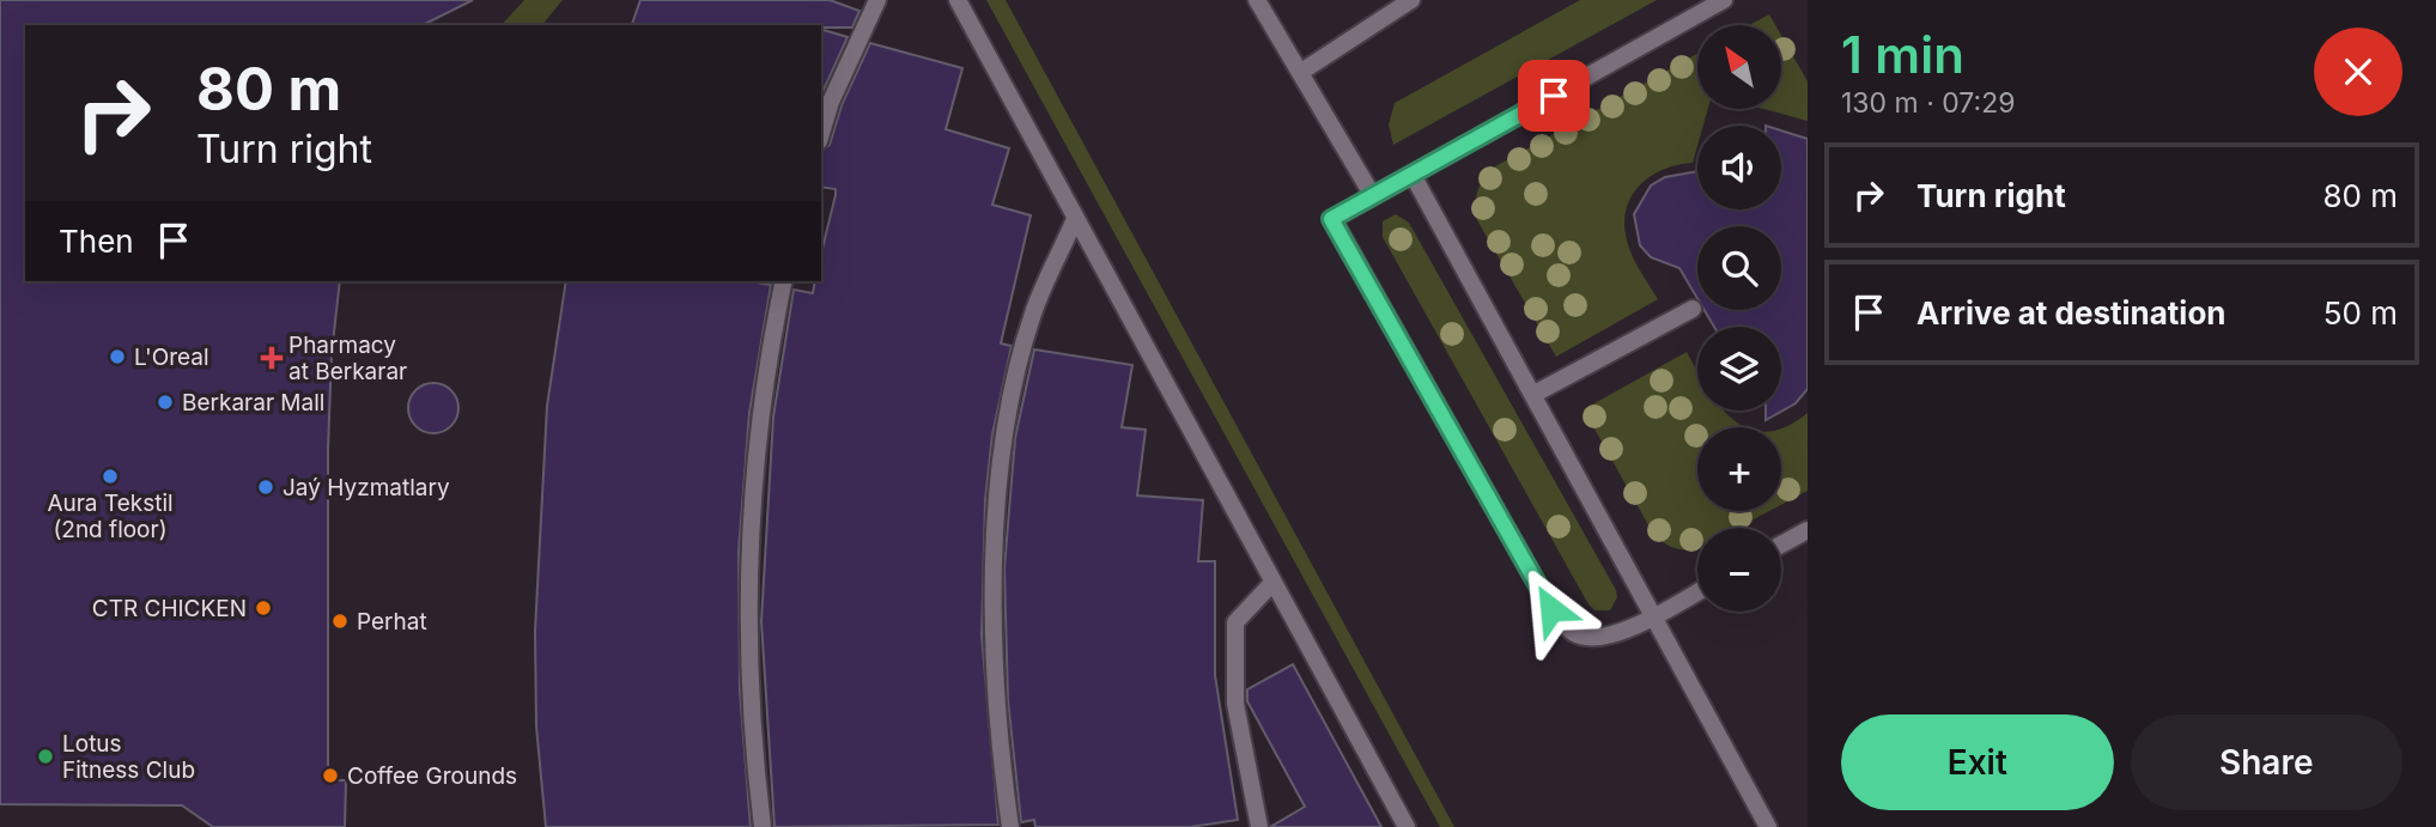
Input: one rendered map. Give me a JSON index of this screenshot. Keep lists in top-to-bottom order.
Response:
{
  "places": {
    "other": [
      "L'Oreal",
      "Berkarar Mall",
      "Aura Tekstil (2nd floor)",
      "Jaý Hyzmatlary",
      "CTR CHICKEN",
      "Perhat",
      "Lotus Fitness Club",
      "Coffee Grounds"
    ],
    "health": ["Pharmacy at Berkarar"]
  },
  "north": "top left",
  "page": {
    "heading": ["1 min", "130 m · 07:29"],
    "map_buttons": ["+", "−"],
    "turn": ["80 m", "Turn right"],
    "list": [
      {
        "name": "Turn right",
        "value": "80 m"
      },
      {
        "name": "Arrive at destination",
        "value": "50 m"
      }
    ],
    "then": "Then",
    "buttons": ["Exit", "Share"]
  }
}
